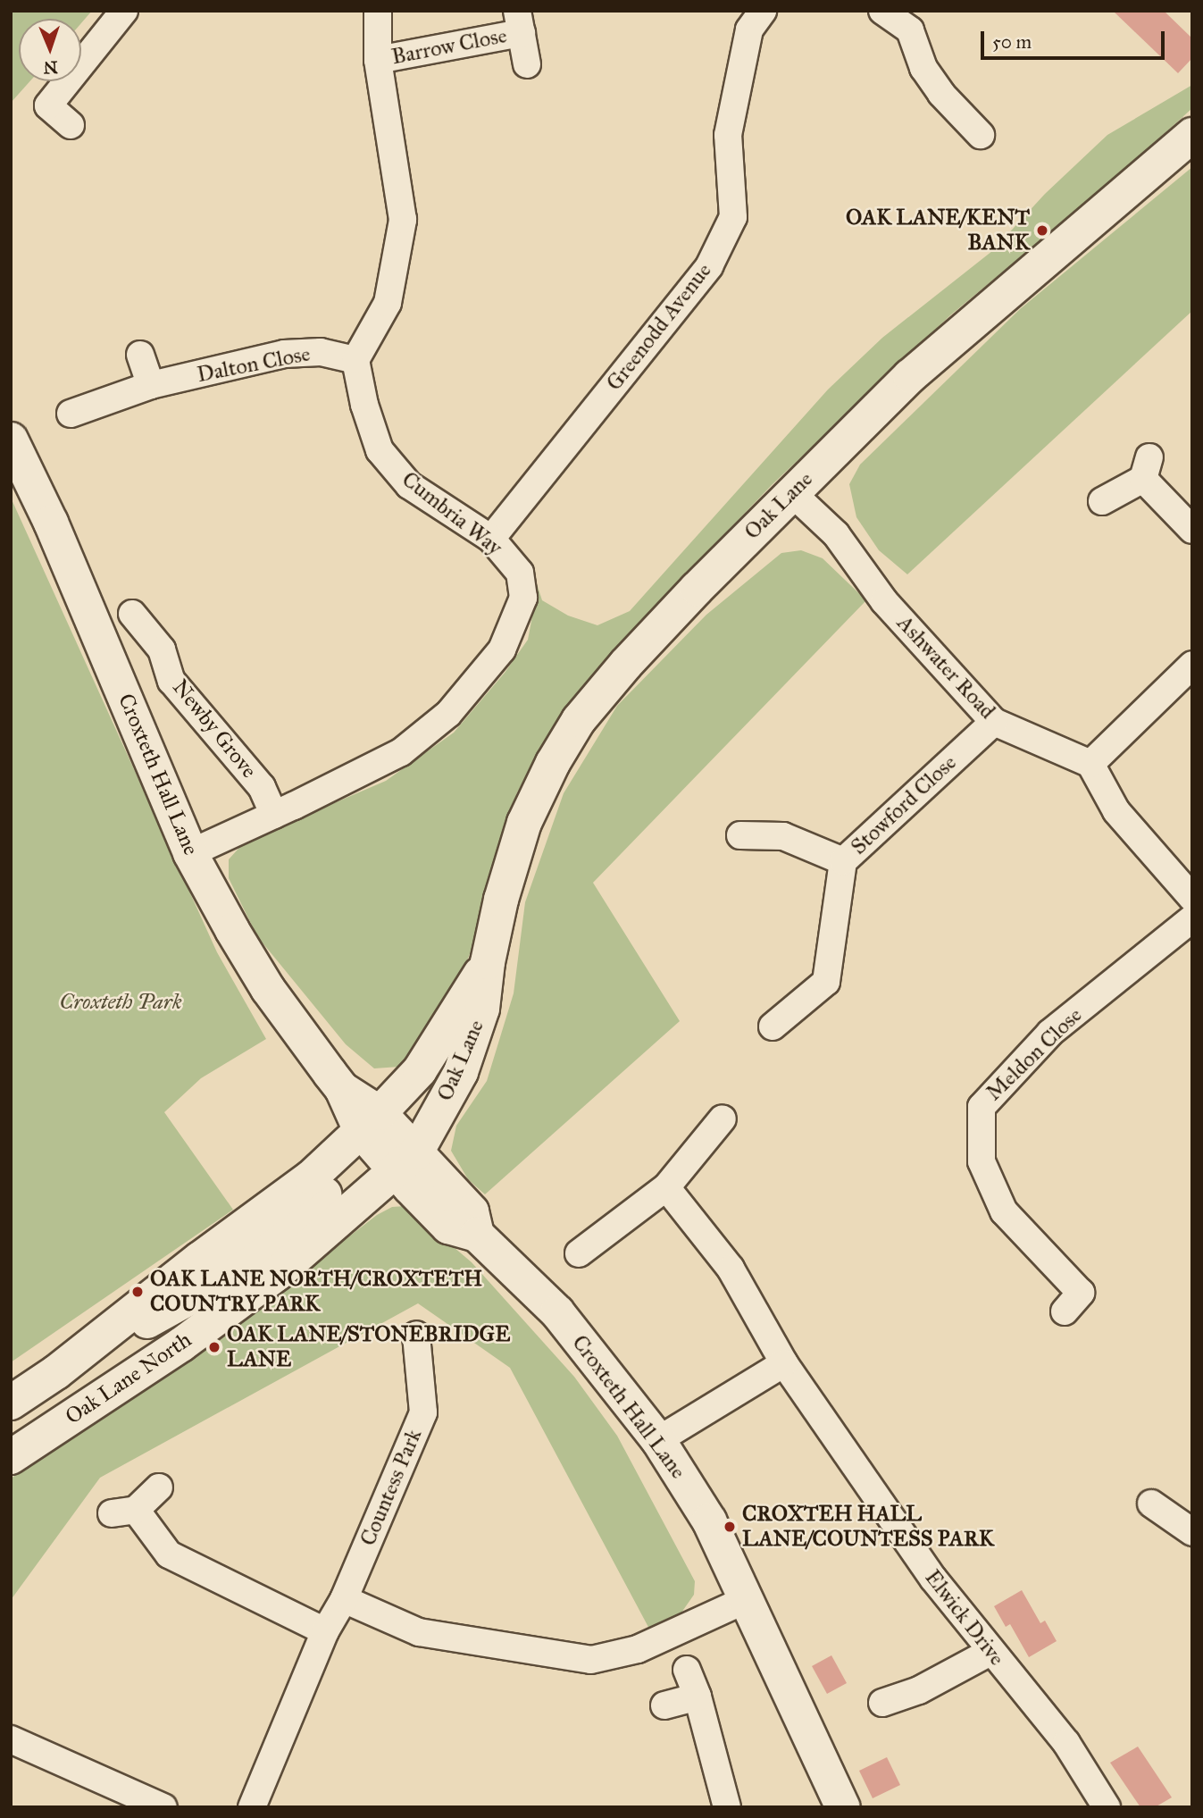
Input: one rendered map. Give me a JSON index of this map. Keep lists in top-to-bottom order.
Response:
{
  "streets": {
    "street": [
      "Barrow Close",
      "Greenodd Avenue",
      "Dalton Close",
      "Oak Lane",
      "Cumbria Way",
      "Ashwater Road",
      "Newby Grove",
      "Croxteth Hall Lane",
      "Stowford Close",
      "Meldon Close",
      "Oak Lane North",
      "Countess Park",
      "Elwick Drive"
    ]
  },
  "crossings": [
    ["Greenodd Avenue", "Cumbria Way"],
    ["Dalton Close", "Cumbria Way"],
    ["Oak Lane", "Ashwater Road"],
    ["Oak Lane", "Croxteth Hall Lane"],
    ["Oak Lane", "Oak Lane North"],
    ["Cumbria Way", "Newby Grove"],
    ["Cumbria Way", "Croxteth Hall Lane"],
    ["Ashwater Road", "Stowford Close"],
    ["Croxteth Hall Lane", "Oak Lane North"]
  ],
  "parks": ["Croxteth Park"],
  "places": [
    "OAK LANE/KENT BANK",
    "OAK LANE NORTH/CROXTETH COUNTRY PARK",
    "OAK LANE/STONEBRIDGE LANE",
    "CROXTEH HALL LANE/COUNTESS PARK"
  ],
  "scale_bar": "50 m",
  "north": "bottom"
}
